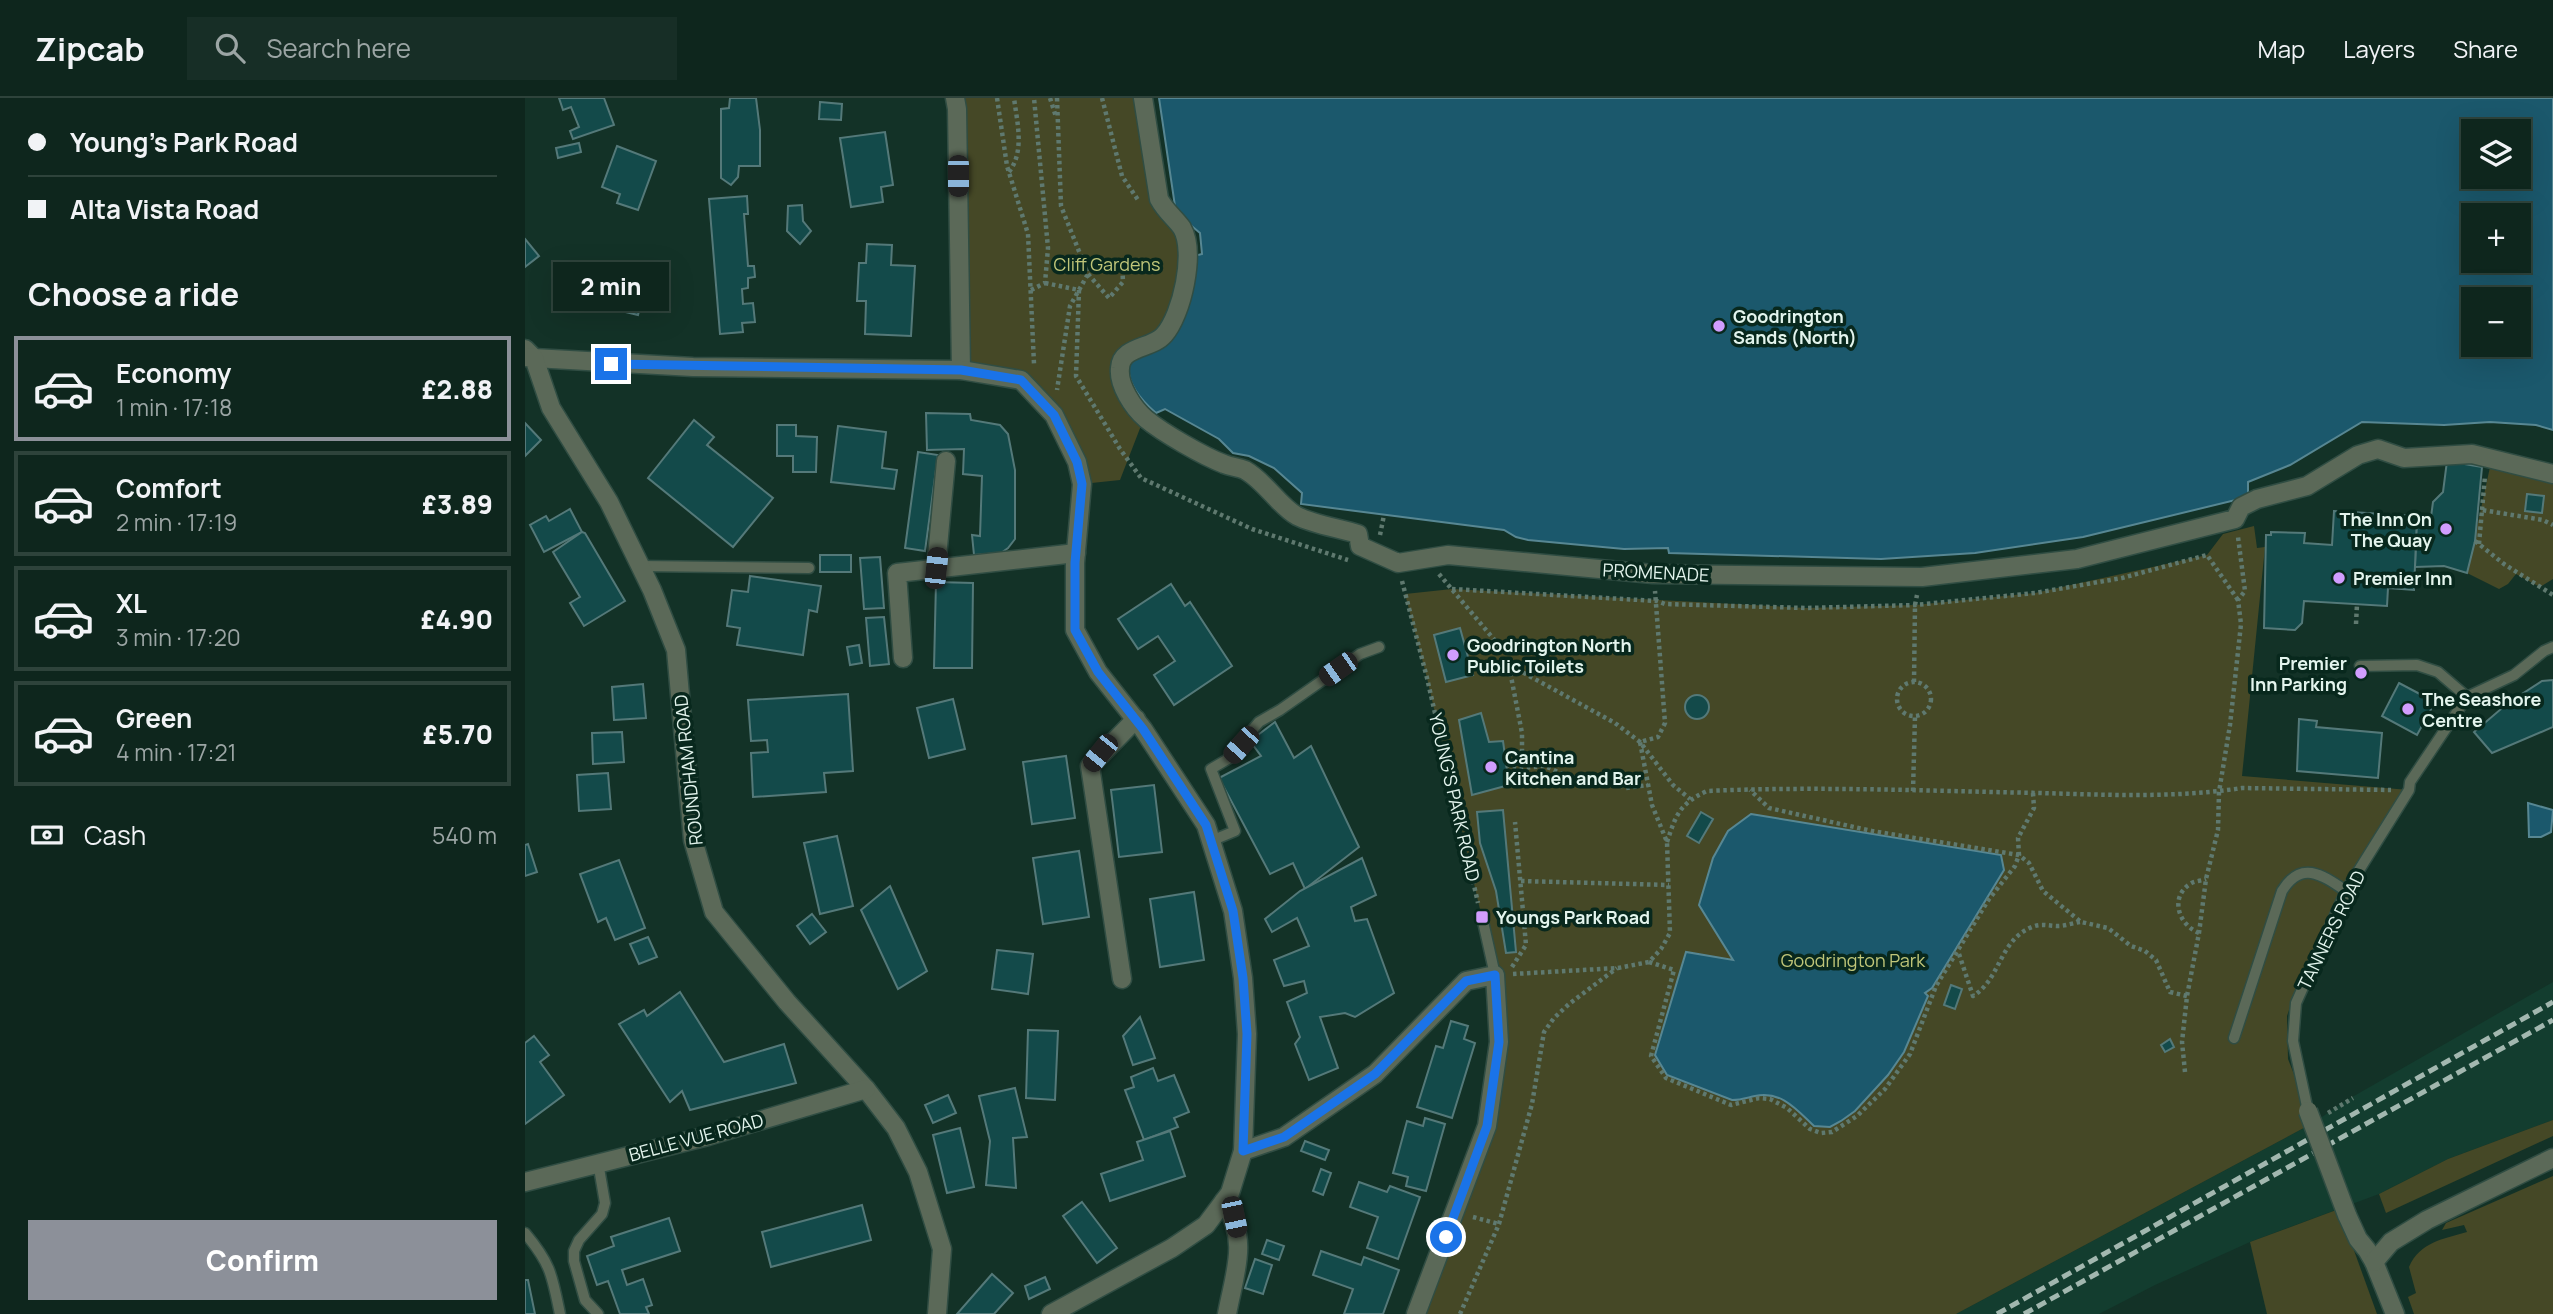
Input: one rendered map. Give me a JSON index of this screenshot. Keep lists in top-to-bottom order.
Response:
{
  "streets": {
    "street": [
      "PROMENADE",
      "ROUNDHAM ROAD",
      "TANNERS ROAD",
      "BELLE VUE ROAD"
    ],
    "path": ["YOUNG'S PARK ROAD"]
  },
  "crossings": [
    ["PROMENADE", "YOUNG'S PARK ROAD"],
    ["ROUNDHAM ROAD", "BELLE VUE ROAD"]
  ],
  "parks": ["Cliff Gardens", "Goodrington Park"],
  "places": {
    "other": [
      "Goodrington Sands (North)",
      "The Inn On The Quay",
      "Premier Inn",
      "Goodrington North Public Toilets",
      "Premier Inn Parking",
      "The Seashore Centre",
      "Cantina Kitchen and Bar"
    ],
    "transit": ["Youngs Park Road"]
  },
  "page": {
    "header": "Zipcab",
    "search": "Search here",
    "nav": ["Map", "Layers", "Share"],
    "banner": ["Young's Park Road", "Alta Vista Road"],
    "map_buttons": ["+", "−"],
    "heading": "Choose a ride",
    "bubble": "2 min",
    "list": [
      {
        "name": "Economy",
        "note": "1 min · 17:18",
        "value": "£2.88"
      },
      {
        "name": "Comfort",
        "note": "2 min · 17:19",
        "value": "£3.89"
      },
      {
        "name": "XL",
        "note": "3 min · 17:20",
        "value": "£4.90"
      },
      {
        "name": "Green",
        "note": "4 min · 17:21",
        "value": "£5.70"
      }
    ],
    "pay": ["Cash", "540 m"],
    "buttons": "Confirm"
  }
}
